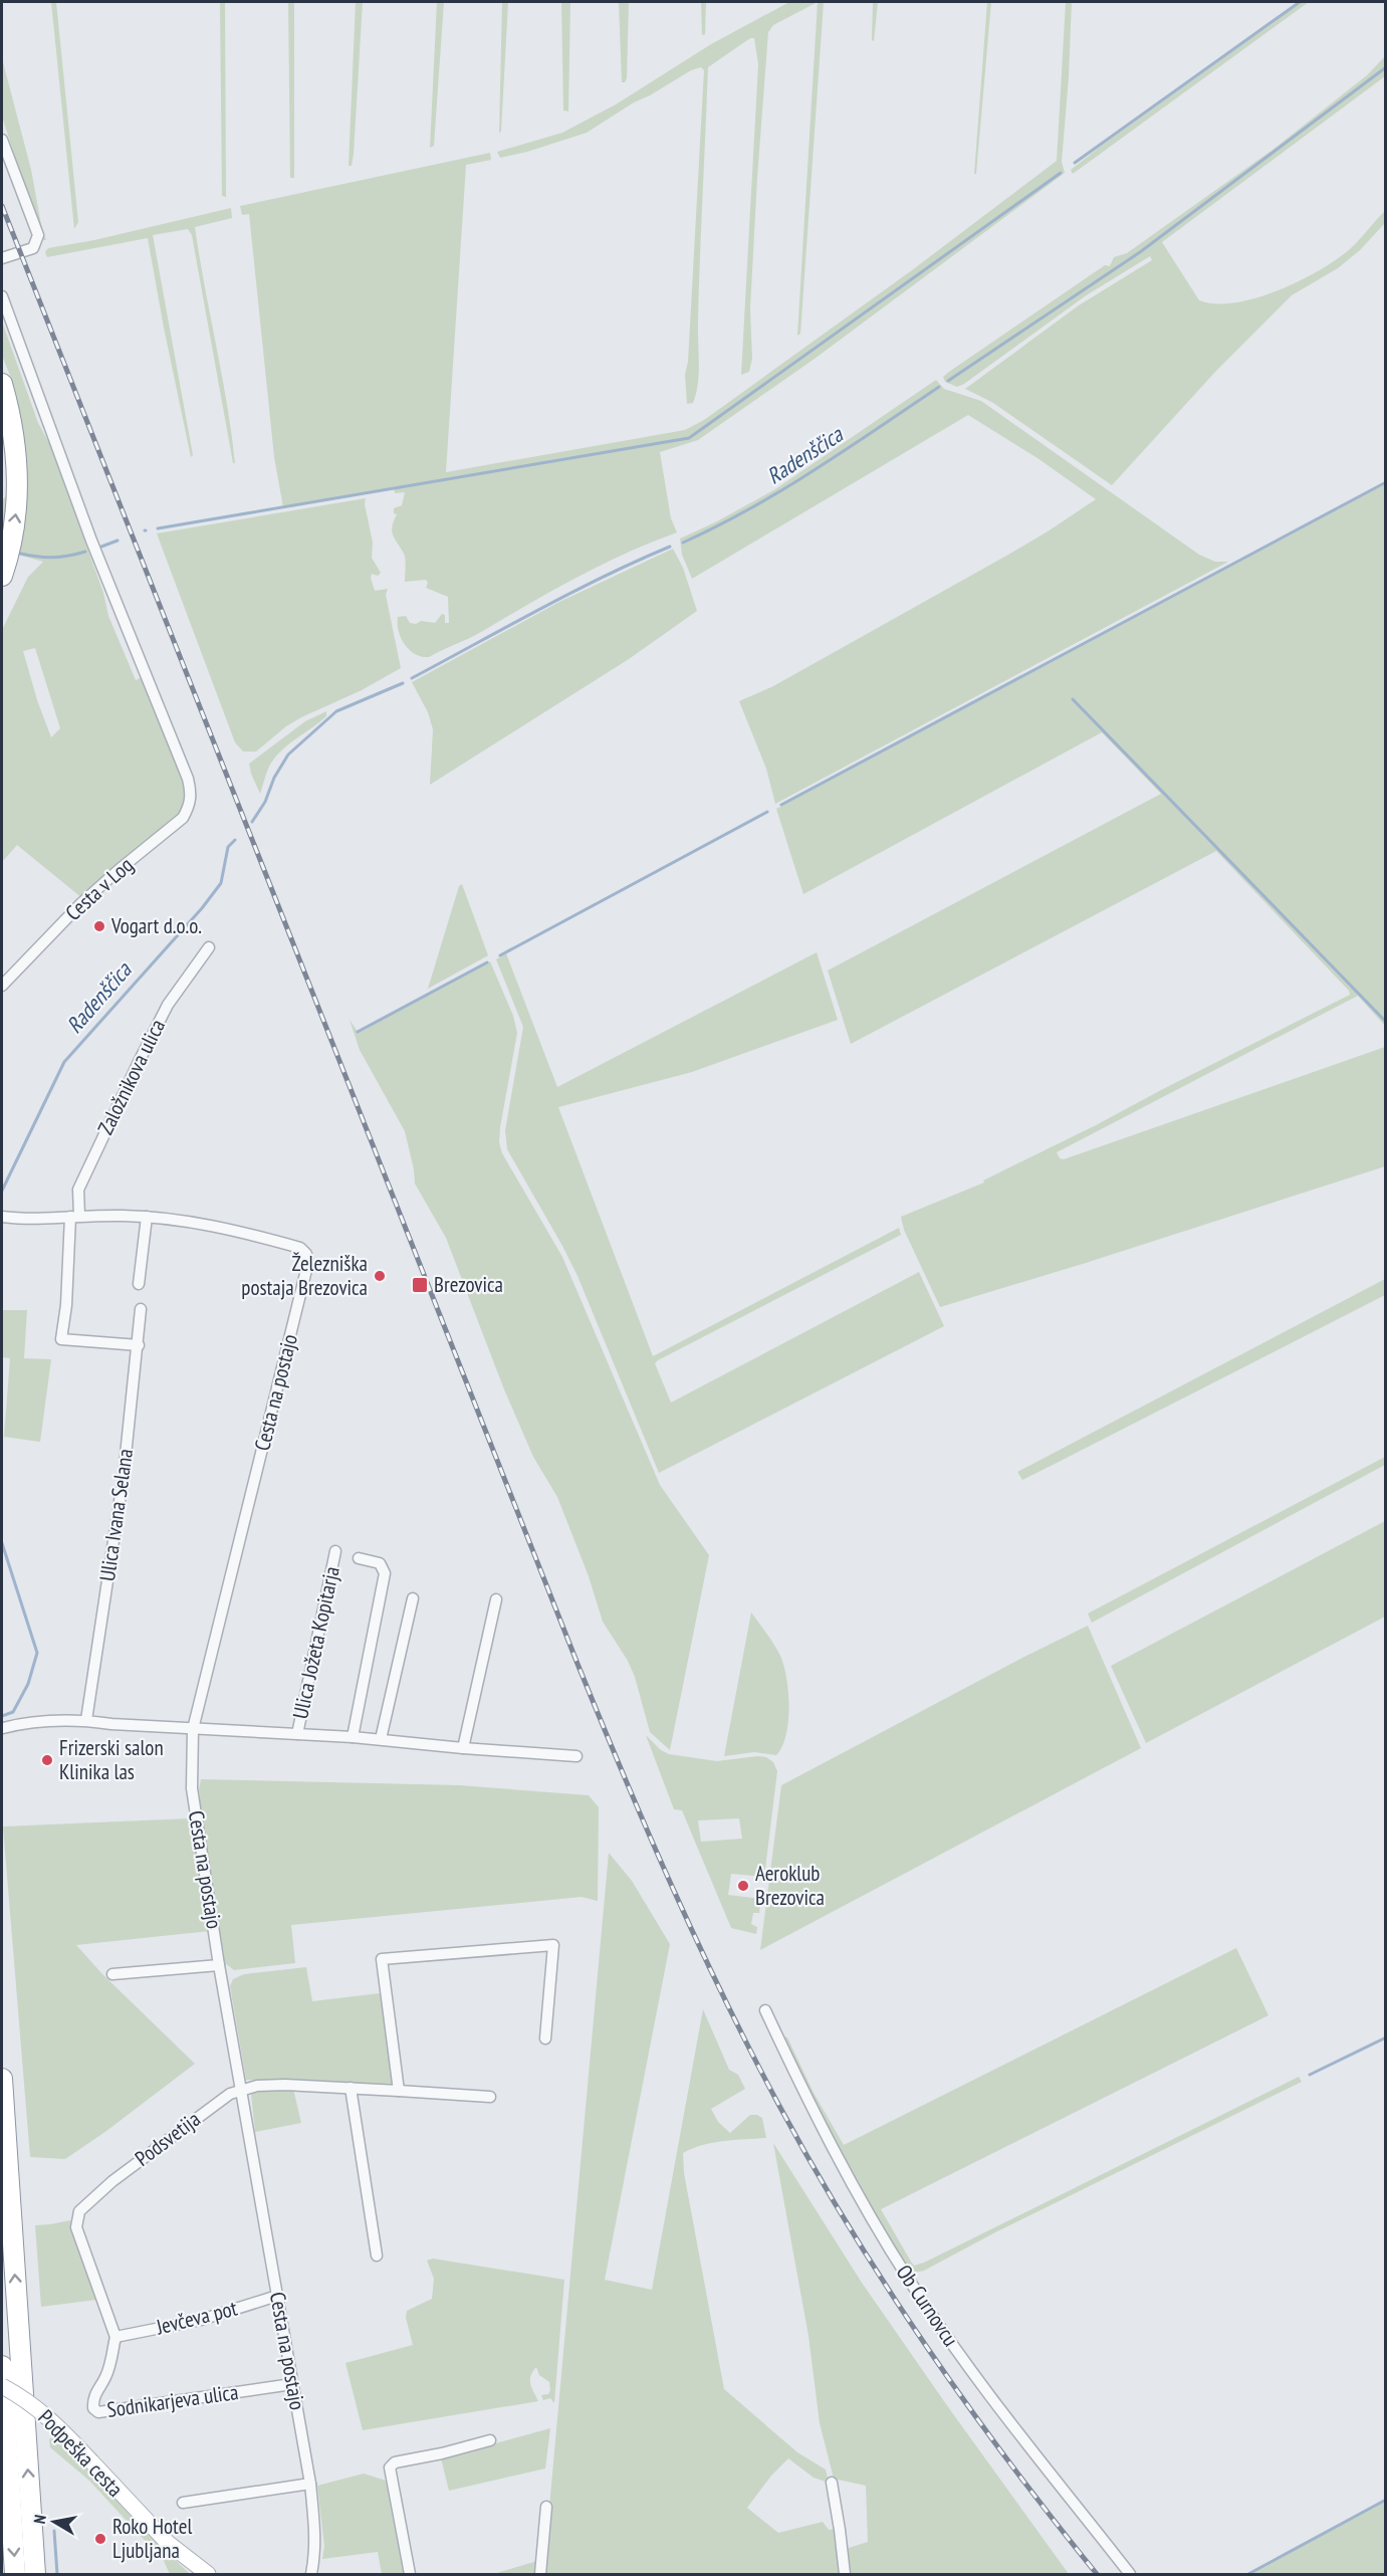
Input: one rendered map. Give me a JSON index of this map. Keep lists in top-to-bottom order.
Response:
{
  "streets": {
    "main road": ["Podpeška cesta"],
    "street": [
      "Cesta v Log",
      "Založnikova ulica",
      "Cesta na postajo",
      "Ulica Ivana Selana",
      "Ulica Jožeta Kopitarja",
      "Podsvetija",
      "Ob Curnovcu",
      "Jevčeva pot",
      "Sodnikarjeva ulica"
    ]
  },
  "crossings": [
    ["Založnikova ulica", "Ulica Ivana Selana"],
    ["Cesta na postajo", "Ulica Jožeta Kopitarja"],
    ["Cesta na postajo", "Podsvetija"],
    ["Cesta na postajo", "Jevčeva pot"],
    ["Cesta na postajo", "Sodnikarjeva ulica"],
    ["Podsvetija", "Jevčeva pot"],
    ["Podsvetija", "Sodnikarjeva ulica"],
    ["Jevčeva pot", "Sodnikarjeva ulica"]
  ],
  "water": ["Radenščica"],
  "places": {
    "other": [
      "Vogart d.o.o.",
      "Železniška postaja Brezovica",
      "Frizerski salon Klinika las",
      "Aeroklub Brezovica",
      "Roko Hotel Ljubljana"
    ],
    "transit": ["Brezovica"]
  },
  "north": "left"
}
